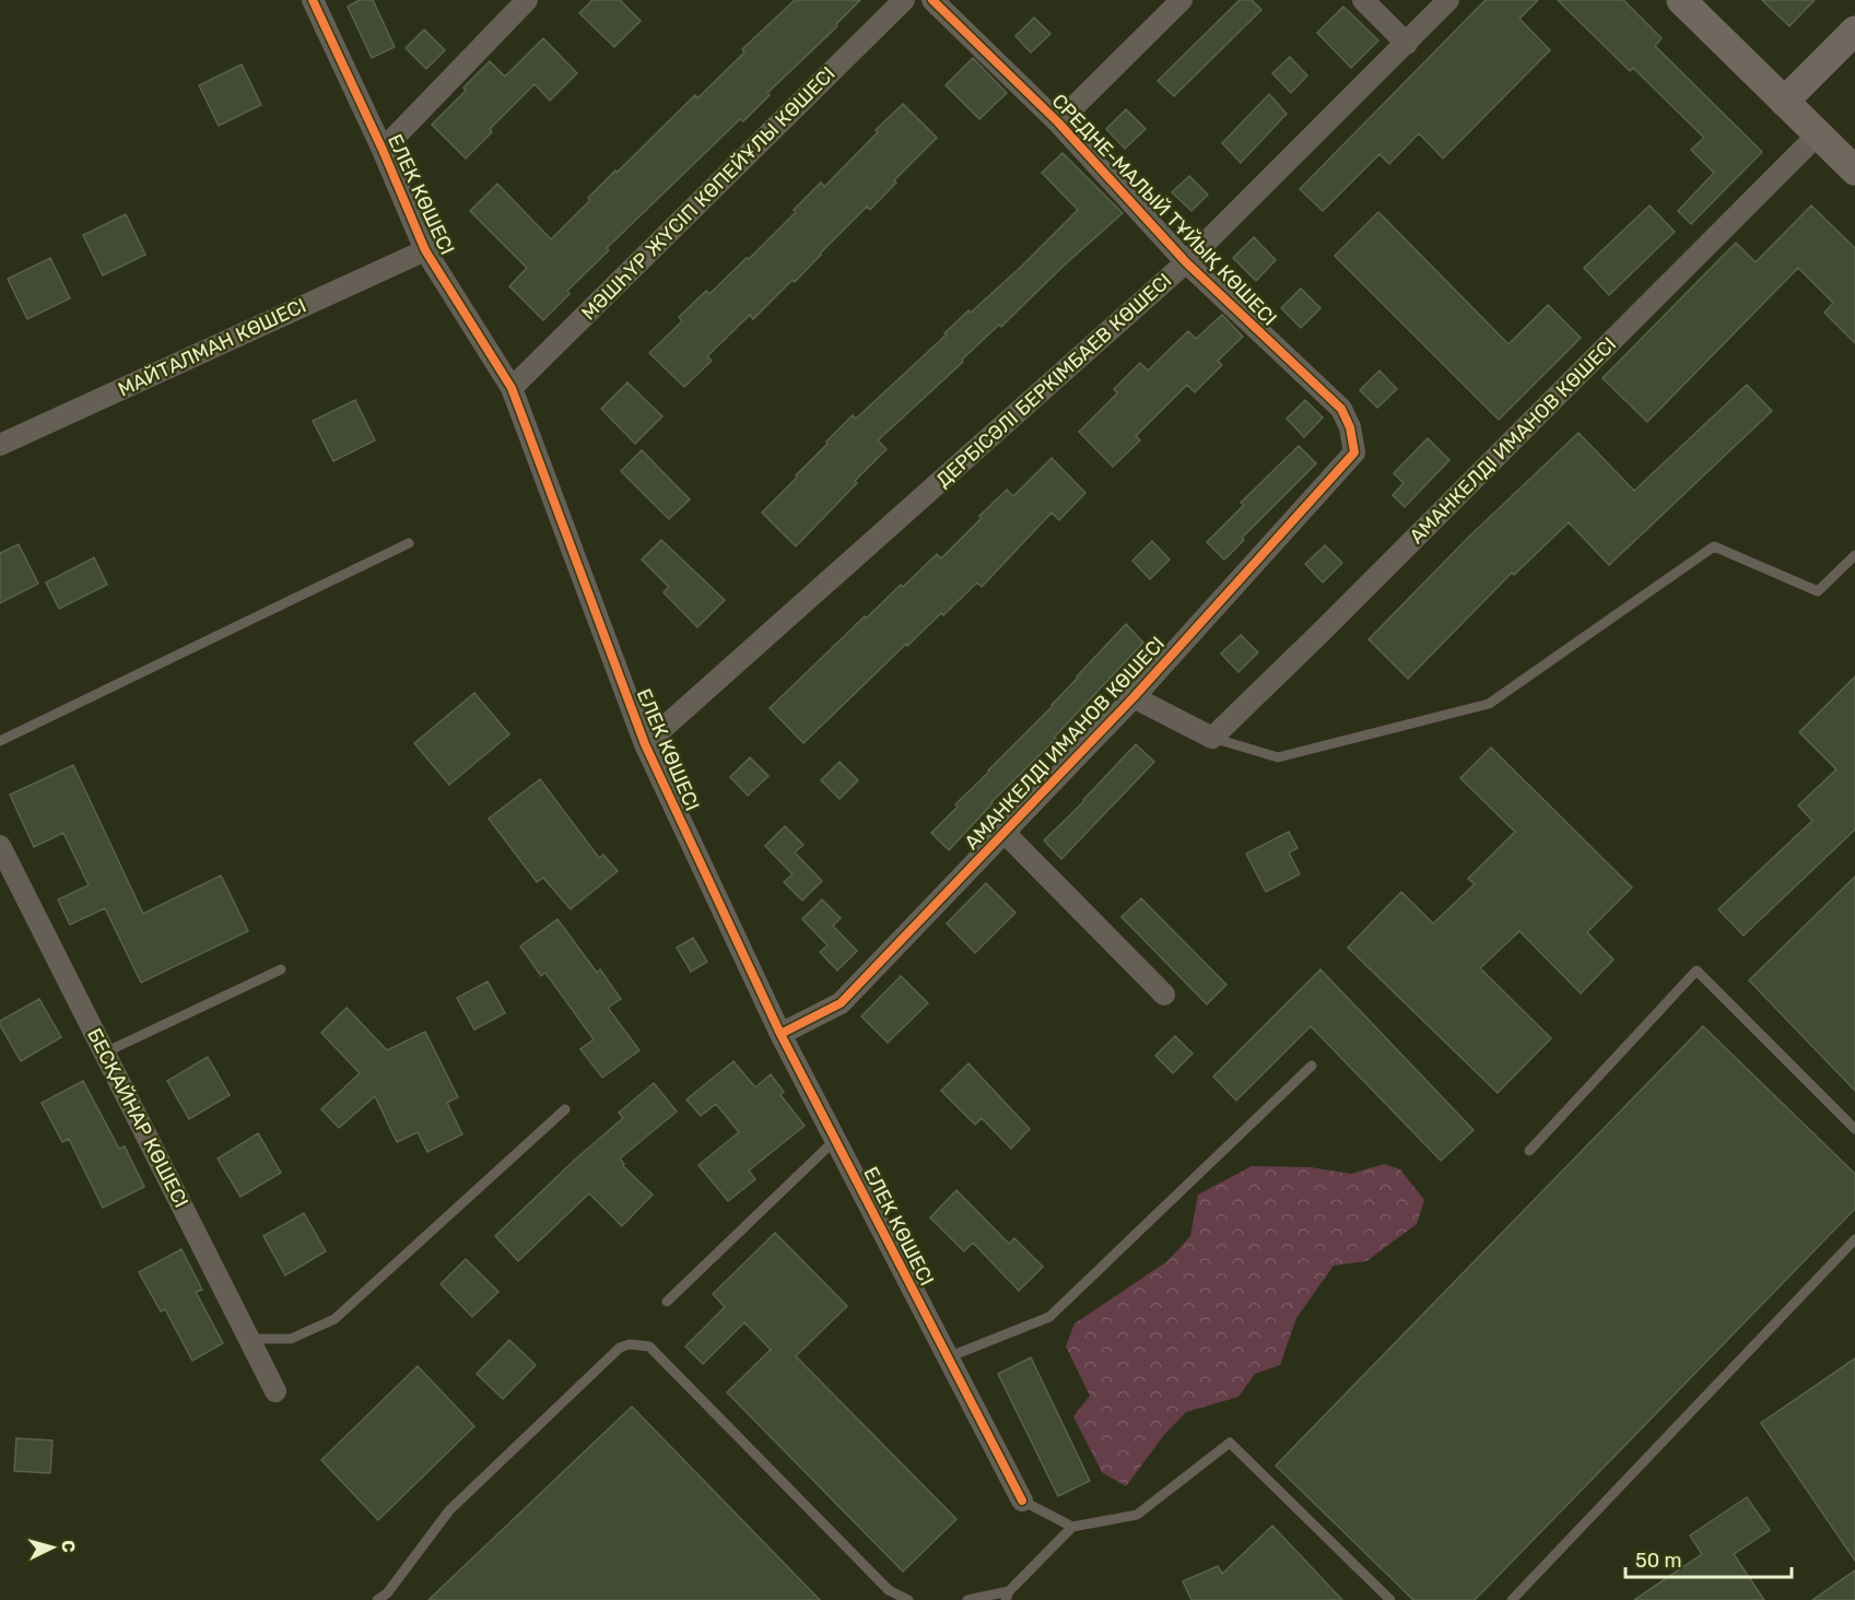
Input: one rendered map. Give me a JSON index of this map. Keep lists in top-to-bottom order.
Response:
{
  "streets": {
    "street": [
      "МӘШҺҮР ЖҮСІП КӨПЕЙҰЛЫ КӨШЕСІ",
      "ЕЛЕК КӨШЕСІ",
      "СРЕДНЕ-МАЛЫЙ ТҰЙЫҚ КӨШЕСІ",
      "МАЙТАЛМАН КӨШЕСІ",
      "ДЕРБІСӘЛІ БЕРКІМБАЕВ КӨШЕСІ",
      "АМАНКЕЛДІ ИМАНОВ КӨШЕСІ",
      "БЕСҚАЙНАР КӨШЕСІ"
    ]
  },
  "crossings": [
    ["МӘШҺҮР ЖҮСІП КӨПЕЙҰЛЫ КӨШЕСІ", "ЕЛЕК КӨШЕСІ"],
    ["ЕЛЕК КӨШЕСІ", "МАЙТАЛМАН КӨШЕСІ"],
    ["ЕЛЕК КӨШЕСІ", "ДЕРБІСӘЛІ БЕРКІМБАЕВ КӨШЕСІ"],
    ["ЕЛЕК КӨШЕСІ", "АМАНКЕЛДІ ИМАНОВ КӨШЕСІ"],
    ["СРЕДНЕ-МАЛЫЙ ТҰЙЫҚ КӨШЕСІ", "ДЕРБІСӘЛІ БЕРКІМБАЕВ КӨШЕСІ"],
    ["СРЕДНЕ-МАЛЫЙ ТҰЙЫҚ КӨШЕСІ", "АМАНКЕЛДІ ИМАНОВ КӨШЕСІ"]
  ],
  "scale_bar": "50 m",
  "north": "right"
}
